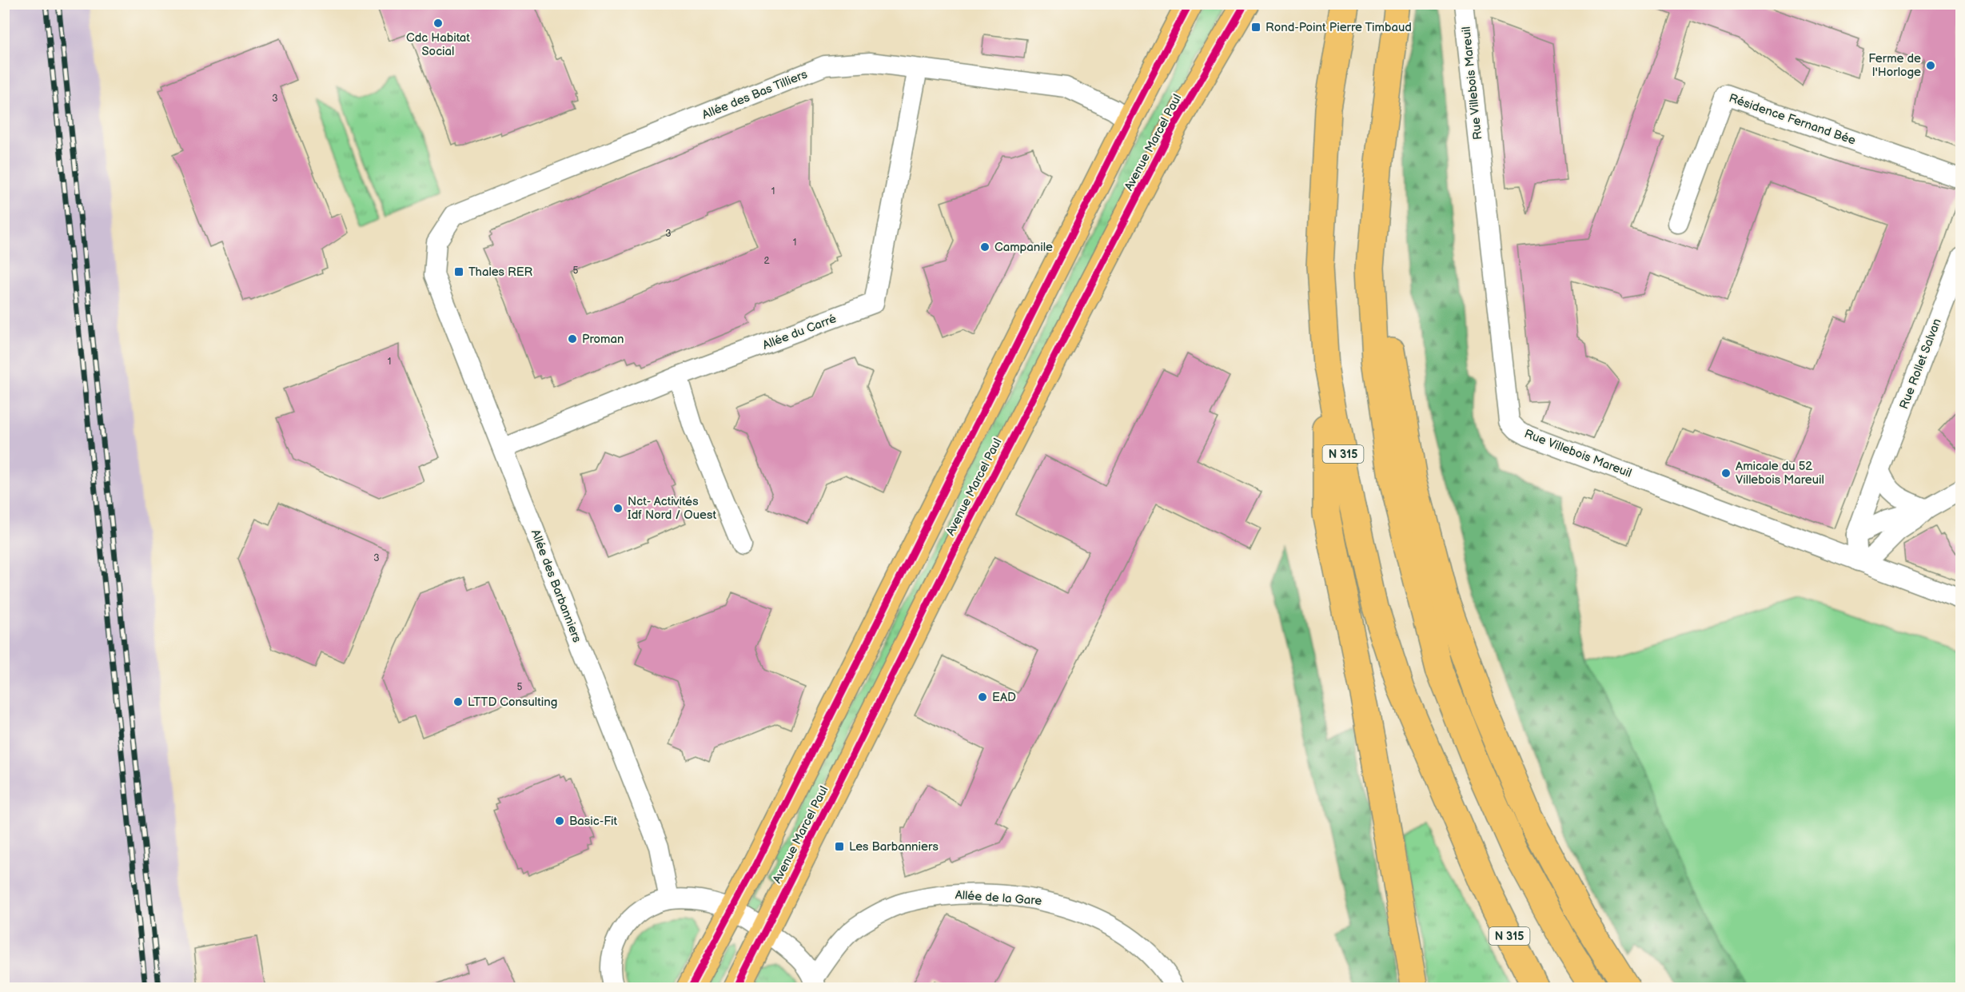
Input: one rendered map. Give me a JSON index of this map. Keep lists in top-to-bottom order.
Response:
{
  "streets": {
    "main road": ["Avenue Marcel Paul", "N 315"],
    "street": [
      "Rue Villebois Mareuil",
      "Allée des Bas Tilliers",
      "Résidence Fernand Bée",
      "Allée du Carré",
      "Rue Rollet Salvan",
      "Allée des Barbanniers",
      "Allée de la Gare"
    ]
  },
  "crossings": [
    ["Rue Villebois Mareuil", "Rue Rollet Salvan"],
    ["Allée des Bas Tilliers", "Allée du Carré"],
    ["Allée des Bas Tilliers", "Allée des Barbanniers"],
    ["Allée du Carré", "Allée des Barbanniers"]
  ],
  "places": {
    "other": [
      "Cdc Habitat Social",
      "Ferme de l'Horloge",
      "Campanile",
      "Proman",
      "Amicale du 52 Villebois Mareuil",
      "Nct- Activités Idf Nord / Ouest",
      "EAD",
      "LTTD Consulting",
      "Basic-Fit"
    ],
    "transit": ["Rond-Point Pierre Timbaud", "Thales RER", "Les Barbanniers"]
  },
  "house_numbers": [
    "3",
    "1",
    "3",
    "1",
    "2",
    "5",
    "1",
    "3",
    "5"
  ]
}
